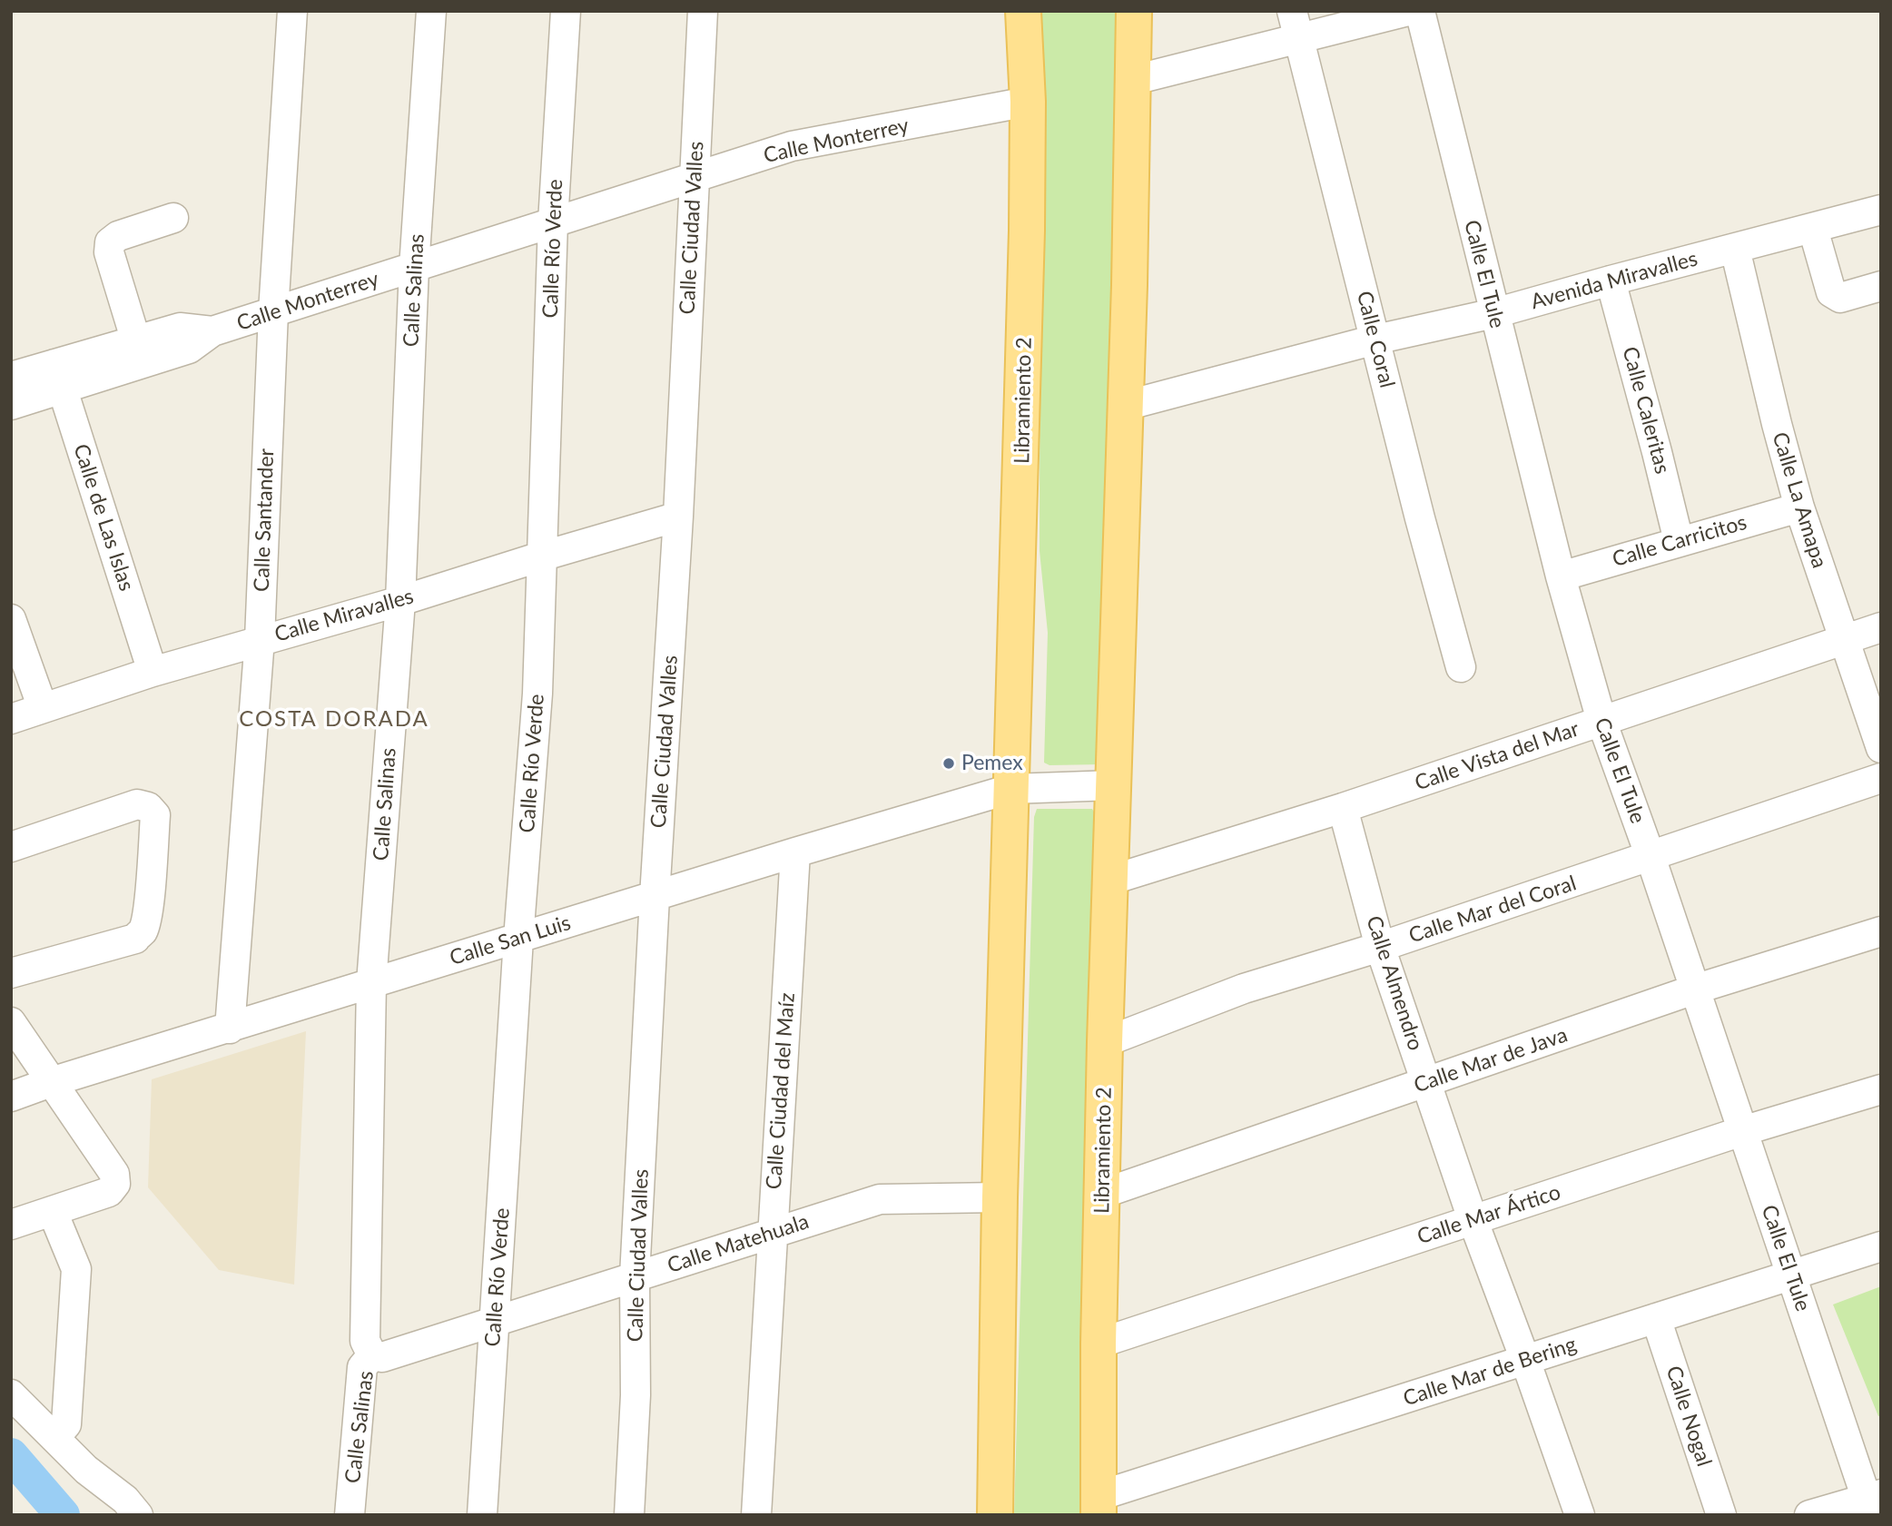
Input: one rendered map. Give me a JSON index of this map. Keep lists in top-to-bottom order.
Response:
{
  "streets": {
    "main road": ["Libramiento 2"],
    "street": [
      "Calle Monterrey",
      "Calle Ciudad Valles",
      "Calle Río Verde",
      "Calle El Tule",
      "Avenida Miravalles",
      "Calle Salinas",
      "Calle Coral",
      "Calle Caleritas",
      "Calle La Amapa",
      "Calle de Las Islas",
      "Calle Santander",
      "Calle Carricitos",
      "Calle Miravalles",
      "Calle Vista del Mar",
      "Calle Mar del Coral",
      "Calle San Luis",
      "Calle Almendro",
      "Calle Mar de Java",
      "Calle Ciudad del Maíz",
      "Calle Mar Ártico",
      "Calle Matehuala",
      "Calle Mar de Bering",
      "Calle Nogal"
    ]
  },
  "crossings": [
    ["Calle Monterrey", "Calle Ciudad Valles"],
    ["Calle Monterrey", "Calle Río Verde"],
    ["Calle Monterrey", "Calle Salinas"],
    ["Calle Monterrey", "Libramiento 2"],
    ["Calle Monterrey", "Calle de Las Islas"],
    ["Calle Monterrey", "Calle Santander"],
    ["Calle Ciudad Valles", "Calle Miravalles"],
    ["Calle Ciudad Valles", "Calle San Luis"],
    ["Calle Ciudad Valles", "Calle Matehuala"],
    ["Calle Río Verde", "Calle Miravalles"],
    ["Calle Río Verde", "Calle San Luis"],
    ["Calle Río Verde", "Calle Matehuala"],
    ["Calle El Tule", "Avenida Miravalles"],
    ["Calle El Tule", "Calle Carricitos"],
    ["Calle El Tule", "Calle Vista del Mar"],
    ["Calle El Tule", "Calle Mar del Coral"],
    ["Calle El Tule", "Calle Mar de Java"],
    ["Calle El Tule", "Calle Mar Ártico"],
    ["Calle El Tule", "Calle Mar de Bering"],
    ["Avenida Miravalles", "Calle Coral"],
    ["Avenida Miravalles", "Libramiento 2"],
    ["Avenida Miravalles", "Calle Caleritas"],
    ["Avenida Miravalles", "Calle La Amapa"],
    ["Calle Salinas", "Calle Miravalles"],
    ["Calle Salinas", "Calle San Luis"],
    ["Calle Salinas", "Calle Matehuala"],
    ["Libramiento 2", "Calle Vista del Mar"],
    ["Libramiento 2", "Calle Mar del Coral"],
    ["Libramiento 2", "Calle San Luis"],
    ["Libramiento 2", "Calle Mar de Java"],
    ["Libramiento 2", "Calle Mar Ártico"],
    ["Libramiento 2", "Calle Matehuala"],
    ["Libramiento 2", "Calle Mar de Bering"],
    ["Calle Caleritas", "Calle Carricitos"],
    ["Calle La Amapa", "Calle Carricitos"],
    ["Calle La Amapa", "Calle Vista del Mar"],
    ["Calle de Las Islas", "Calle Miravalles"],
    ["Calle Santander", "Calle Miravalles"],
    ["Calle Santander", "Calle San Luis"],
    ["Calle Vista del Mar", "Calle Almendro"],
    ["Calle Mar del Coral", "Calle Almendro"],
    ["Calle San Luis", "Calle Ciudad del Maíz"],
    ["Calle Almendro", "Calle Mar de Java"],
    ["Calle Almendro", "Calle Mar Ártico"],
    ["Calle Almendro", "Calle Mar de Bering"],
    ["Calle Ciudad del Maíz", "Calle Matehuala"],
    ["Calle Mar de Bering", "Calle Nogal"]
  ],
  "districts": ["COSTA DORADA"],
  "places": ["Pemex"]
}
